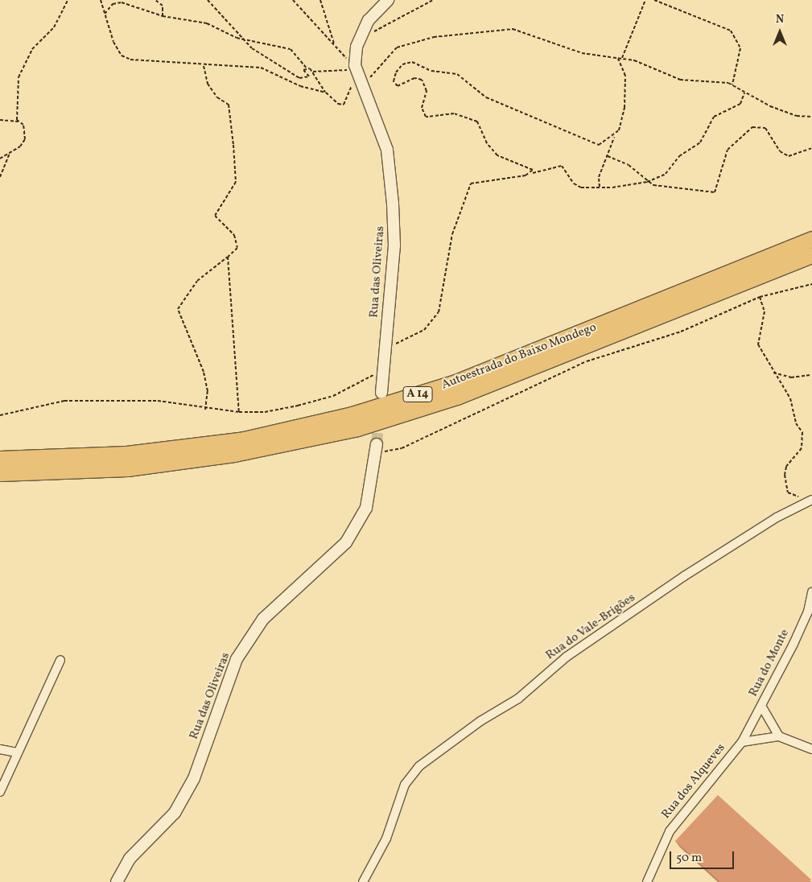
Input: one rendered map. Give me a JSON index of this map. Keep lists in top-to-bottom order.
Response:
{
  "streets": {
    "highway": ["Autoestrada do Baixo Mondego", "A 14"],
    "street": [
      "Rua das Oliveiras",
      "Rua do Vale-Brigões",
      "Rua do Monte",
      "Rua dos Alqueves"
    ]
  },
  "crossings": [
    ["Rua do Monte", "Rua dos Alqueves"]
  ],
  "scale_bar": "50 m",
  "north": "top"
}
